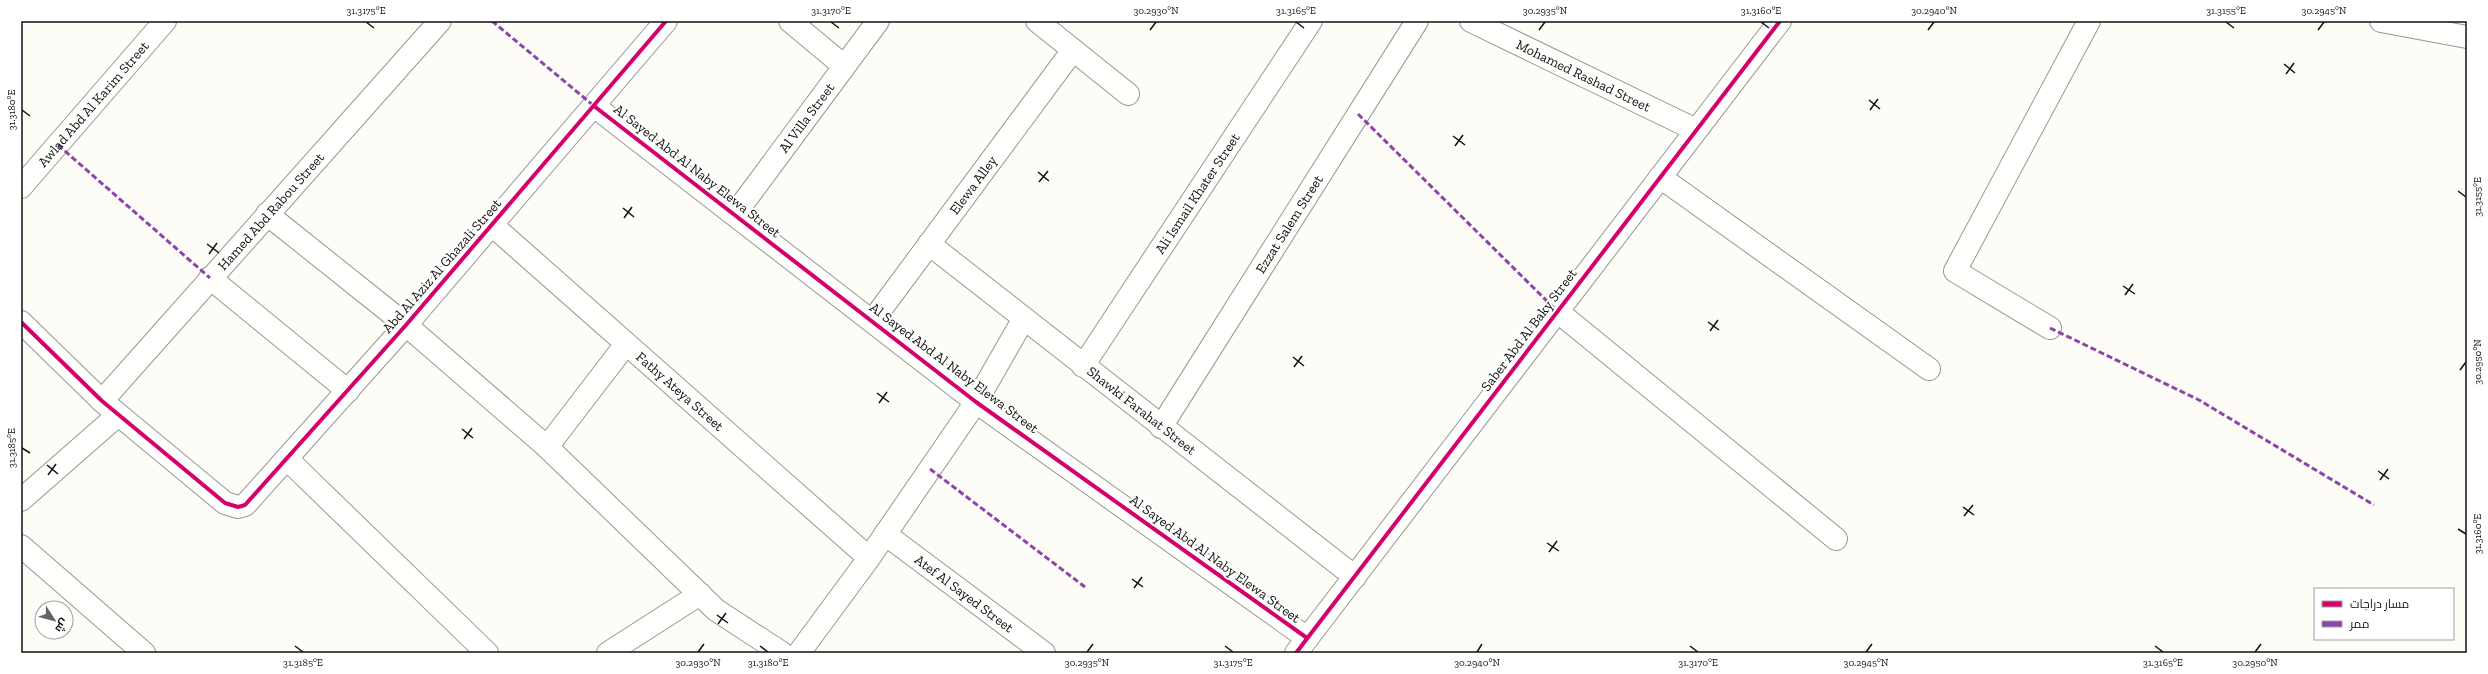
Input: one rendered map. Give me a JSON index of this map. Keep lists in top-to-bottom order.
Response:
{
  "streets": {
    "street": [
      "Mohamed Rashad Street",
      "Awlad Abd Al Karim Street",
      "Al Villa Street",
      "Al Sayed Abd Al Naby Elewa Street",
      "Elewa Alley",
      "Ali Ismail Khater Street",
      "Hamed Abd Rabou Street",
      "Ezzat Salem Street",
      "Abd Al Aziz Al Ghazali Street",
      "Saber Abd Al Baky Street",
      "Fathy Ateya Street",
      "Shawki Farahat Street",
      "Atef Al Sayed Street"
    ]
  },
  "crossings": [
    ["Mohamed Rashad Street", "Saber Abd Al Baky Street"],
    ["Al Villa Street", "Al Sayed Abd Al Naby Elewa Street"],
    ["Al Sayed Abd Al Naby Elewa Street", "Elewa Alley"],
    ["Al Sayed Abd Al Naby Elewa Street", "Abd Al Aziz Al Ghazali Street"],
    ["Al Sayed Abd Al Naby Elewa Street", "Saber Abd Al Baky Street"],
    ["Elewa Alley", "Shawki Farahat Street"],
    ["Ali Ismail Khater Street", "Shawki Farahat Street"],
    ["Ezzat Salem Street", "Shawki Farahat Street"],
    ["Abd Al Aziz Al Ghazali Street", "Fathy Ateya Street"],
    ["Saber Abd Al Baky Street", "Shawki Farahat Street"]
  ],
  "legend": ["مسار دراجات", "ممر"],
  "north": "bottom right",
  "coordinates": [
    "31.3175°E",
    "31.3170°E",
    "30.2930°N",
    "31.3165°E",
    "30.2935°N",
    "31.3160°E",
    "30.2940°N",
    "31.3155°E",
    "30.2945°N",
    "31.3180°E",
    "30.2950°N",
    "31.3185°E"
  ]
}
